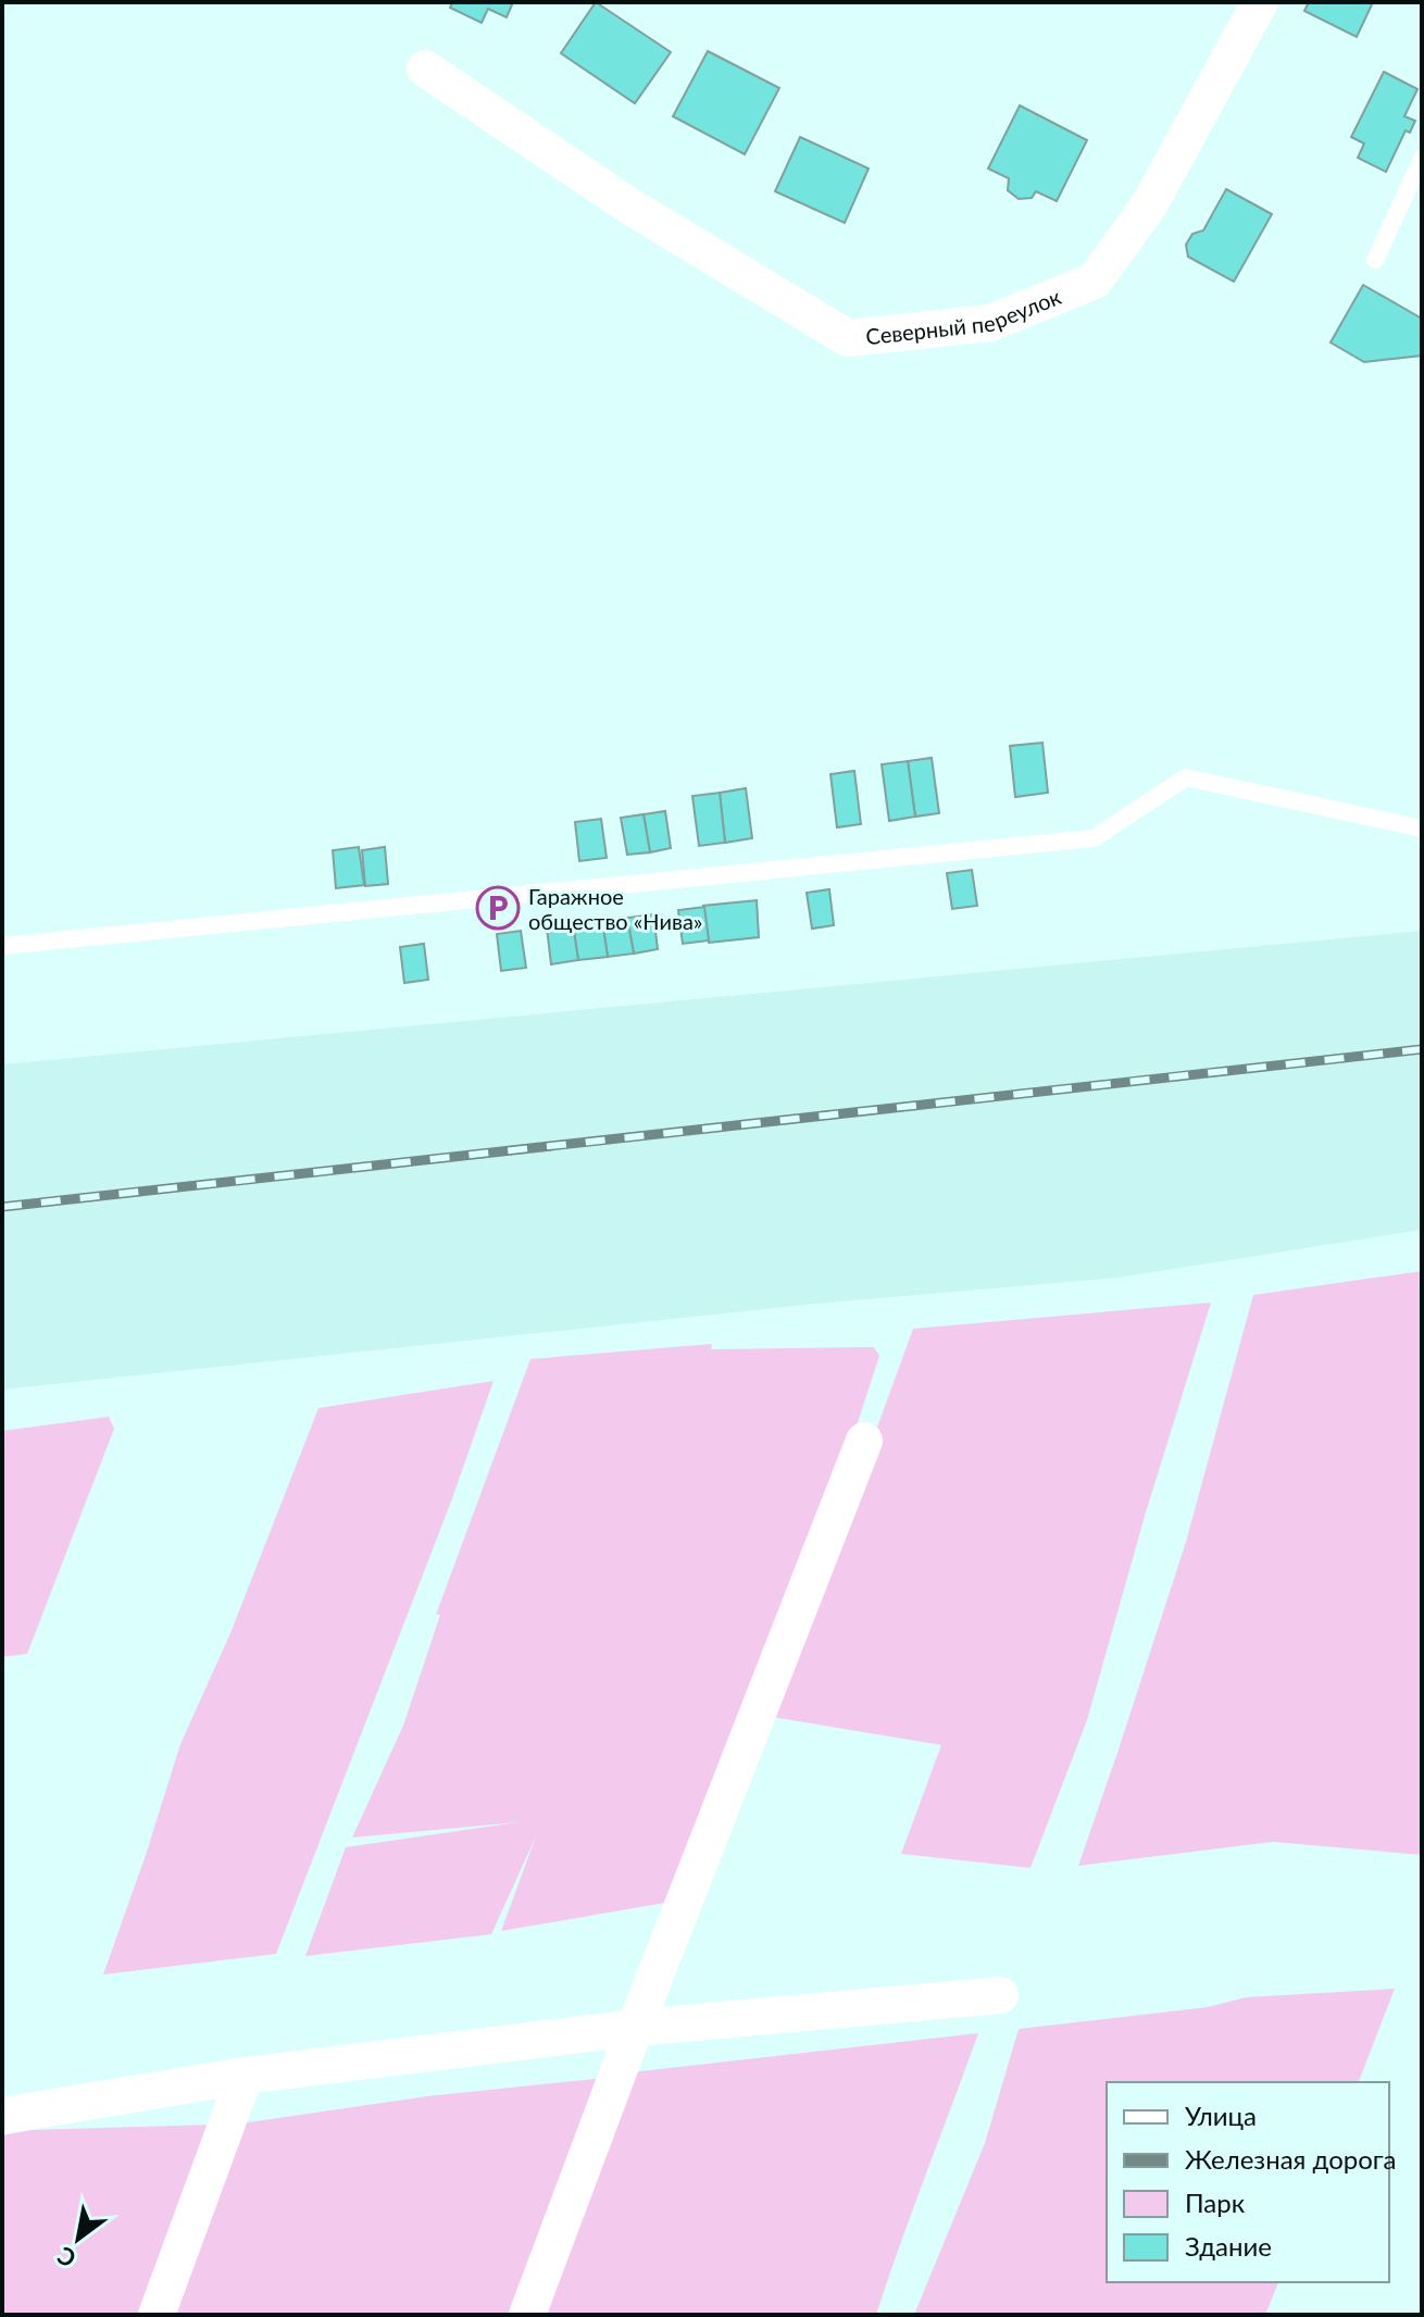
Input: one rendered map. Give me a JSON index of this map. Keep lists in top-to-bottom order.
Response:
{
  "streets": {
    "street": ["Северный переулок"]
  },
  "places": {
    "parking": ["Гаражное общество «Нива»"]
  },
  "legend": [
    "Улица",
    "Железная дорога",
    "Парк",
    "Здание"
  ],
  "north": "bottom left"
}
